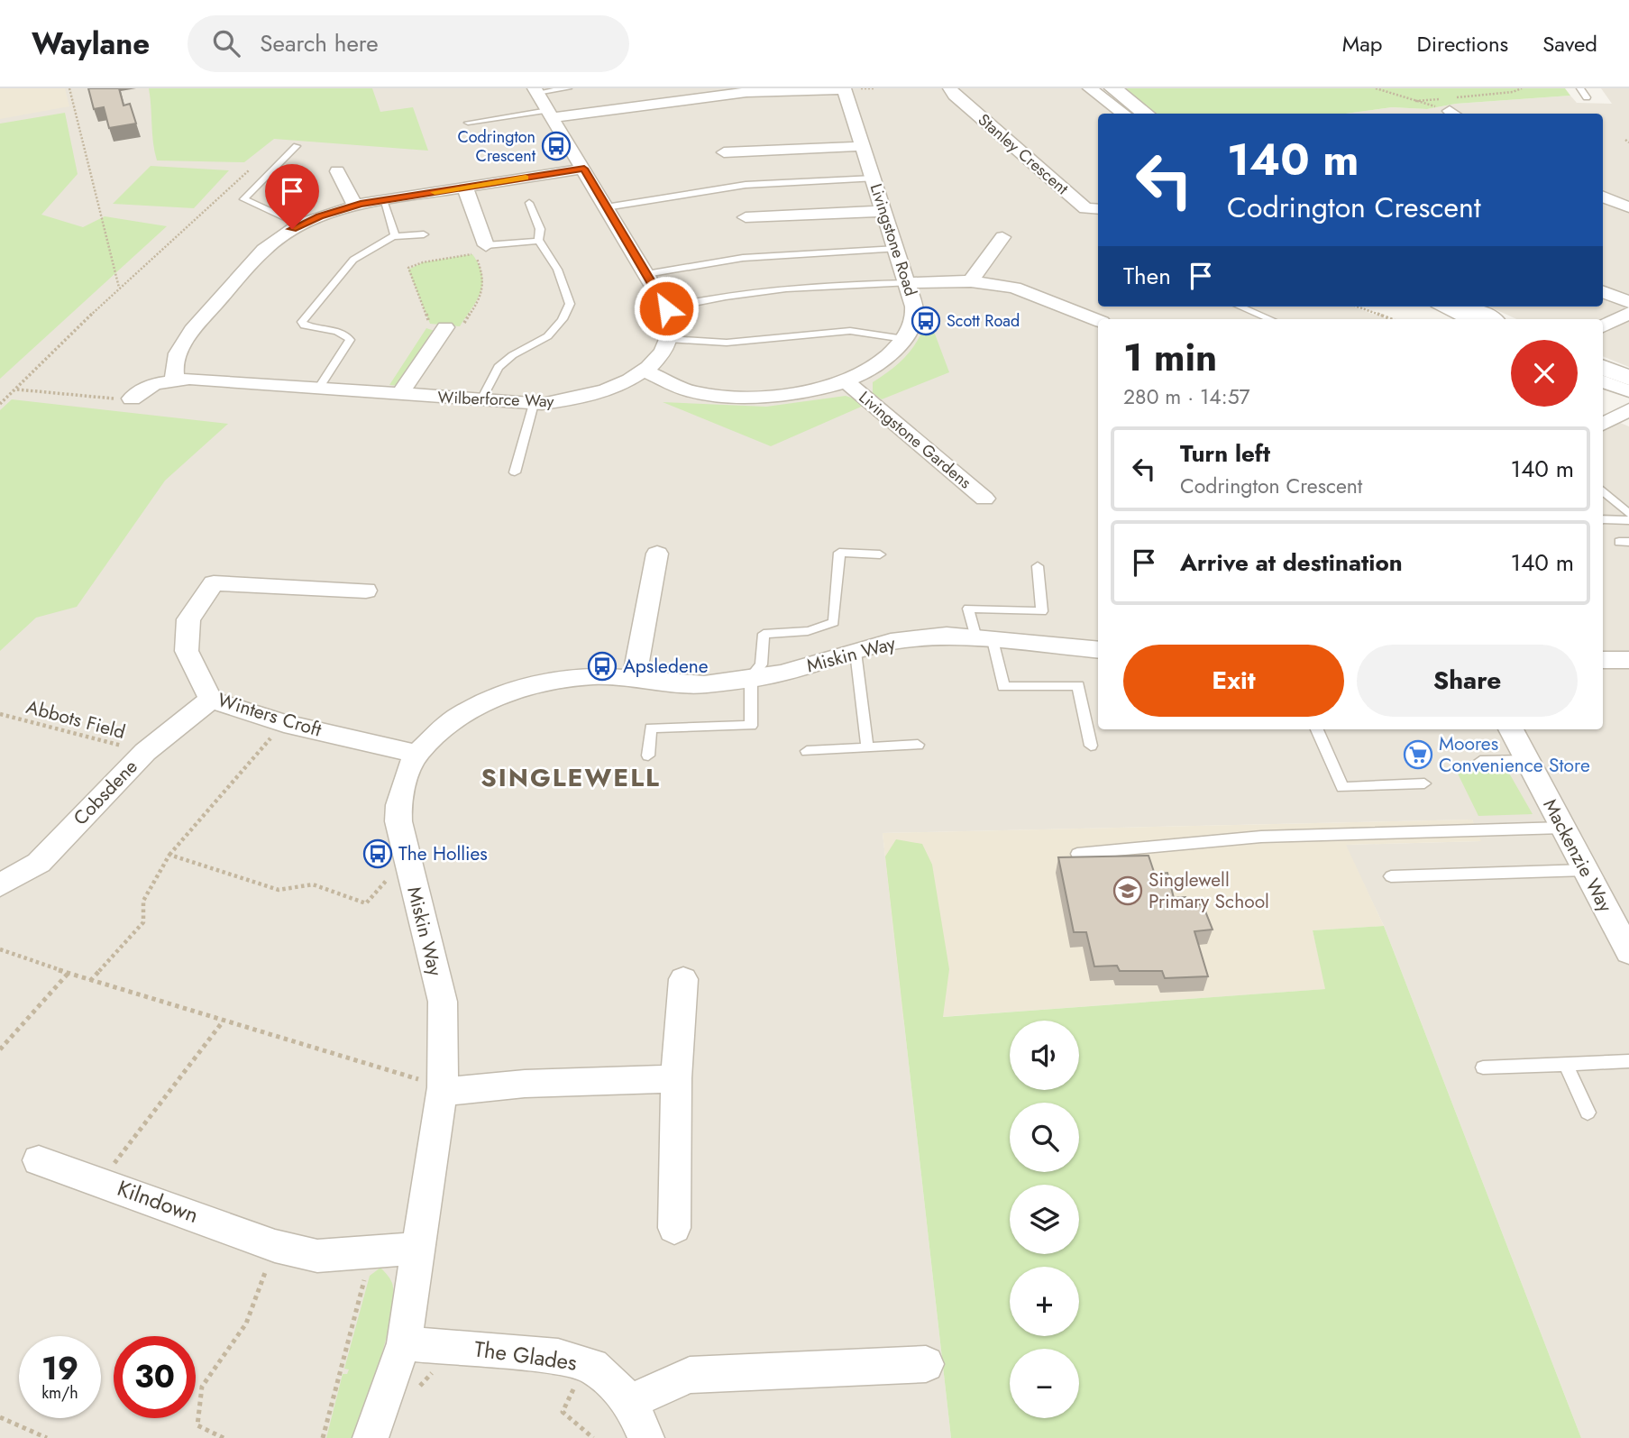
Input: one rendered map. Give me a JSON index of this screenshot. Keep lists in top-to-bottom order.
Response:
{
  "streets": {
    "street": [
      "Stanley Crescent",
      "Livingstone Road",
      "Wilberforce Way",
      "Livingstone Gardens",
      "Miskin Way",
      "Winters Croft",
      "Cobsdene",
      "Mackenzie Way",
      "Kilndown",
      "The Glades"
    ],
    "path": ["Abbots Field"]
  },
  "crossings": [
    ["Miskin Way", "Winters Croft"],
    ["Miskin Way", "Kilndown"],
    ["Miskin Way", "The Glades"],
    ["Winters Croft", "Cobsdene"],
    ["Abbots Field", "Cobsdene"]
  ],
  "districts": ["SINGLEWELL"],
  "places": {
    "bus stop": [
      "Codrington Crescent",
      "Scott Road",
      "Apsledene",
      "The Hollies"
    ],
    "supermarket": ["Moores Convenience Store"],
    "school or university": ["Singlewell Primary School"]
  },
  "page": {
    "header": "Waylane",
    "search": "Search here",
    "nav": ["Map", "Directions", "Saved"],
    "turn": ["140 m", "Codrington Crescent"],
    "then": "Then",
    "heading": ["1 min", "280 m · 14:57"],
    "list": [
      {
        "name": "Turn left",
        "note": "Codrington Crescent",
        "value": "140 m"
      },
      {
        "name": "Arrive at destination",
        "value": "140 m"
      }
    ],
    "buttons": ["Exit", "Share"],
    "map_buttons": ["+", "−"],
    "speed": "19 km/h",
    "limit": "30"
  }
}
